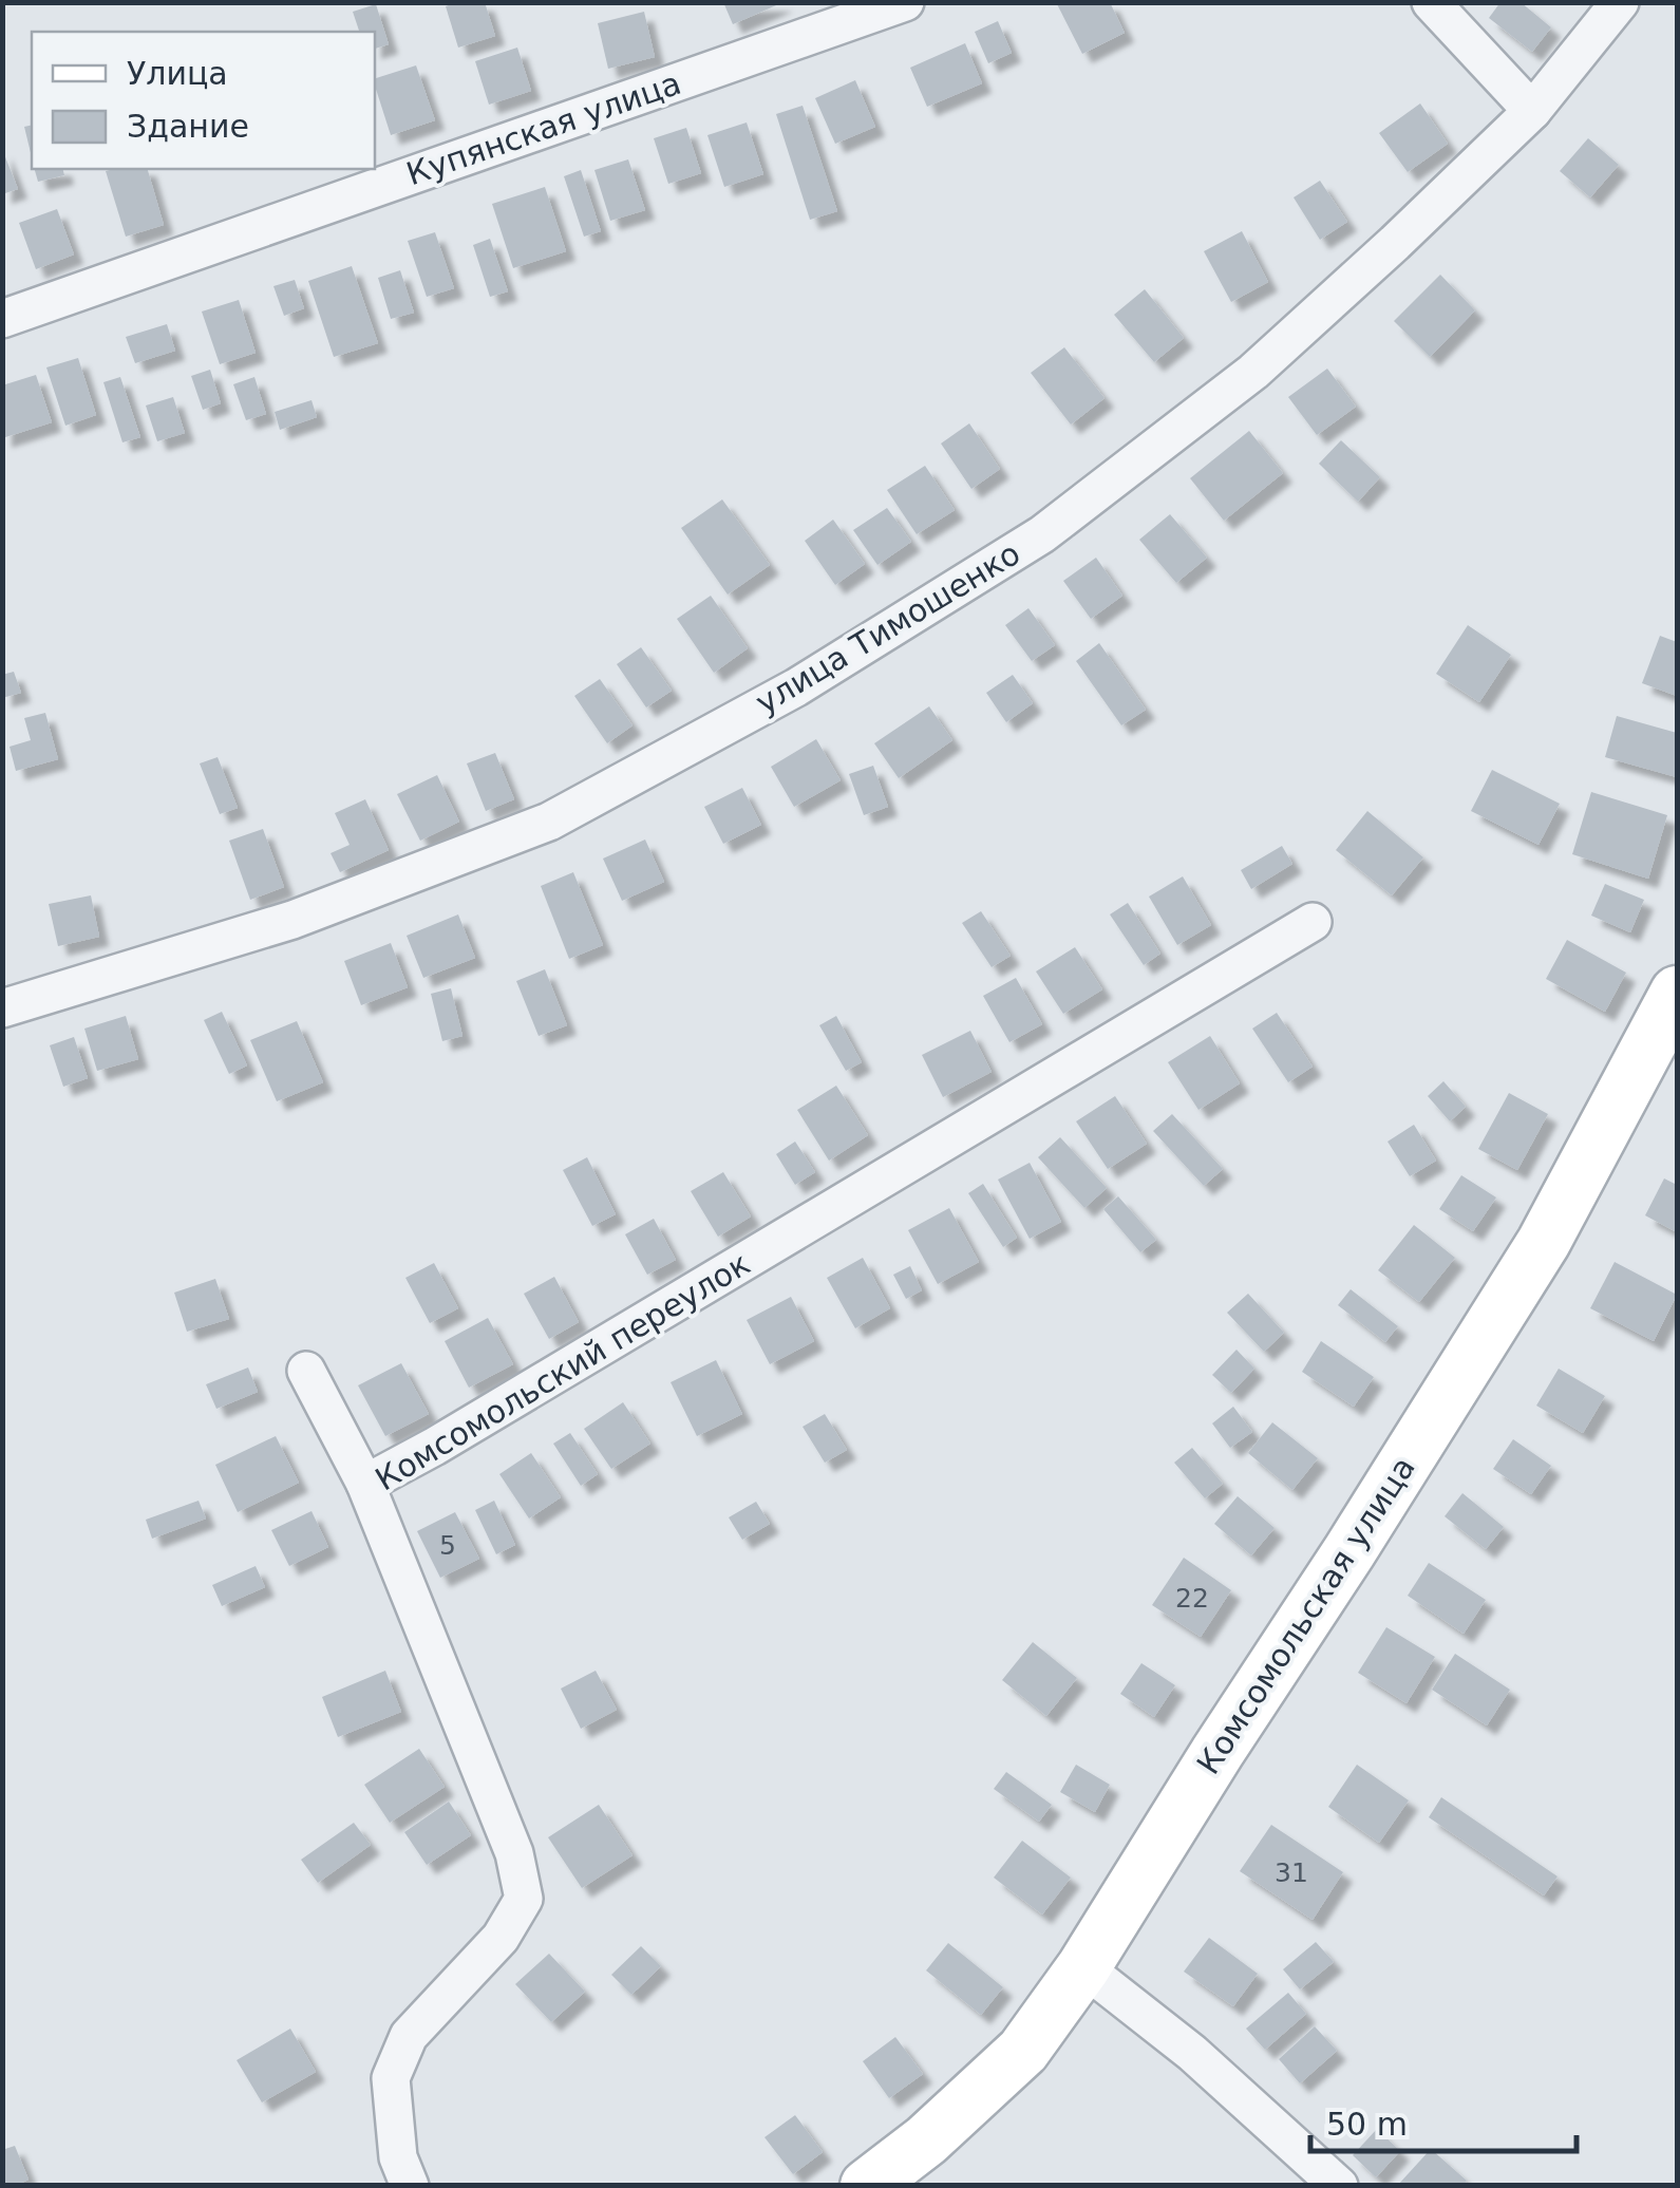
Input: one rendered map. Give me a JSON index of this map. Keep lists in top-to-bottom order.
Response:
{
  "streets": {
    "street": [
      "Купянская улица",
      "улица Тимошенко",
      "Комсомольский переулок",
      "Комсомольская улица"
    ]
  },
  "house_numbers": ["5", "22", "31"],
  "legend": ["Улица", "Здание"],
  "scale_bar": "50 m"
}
